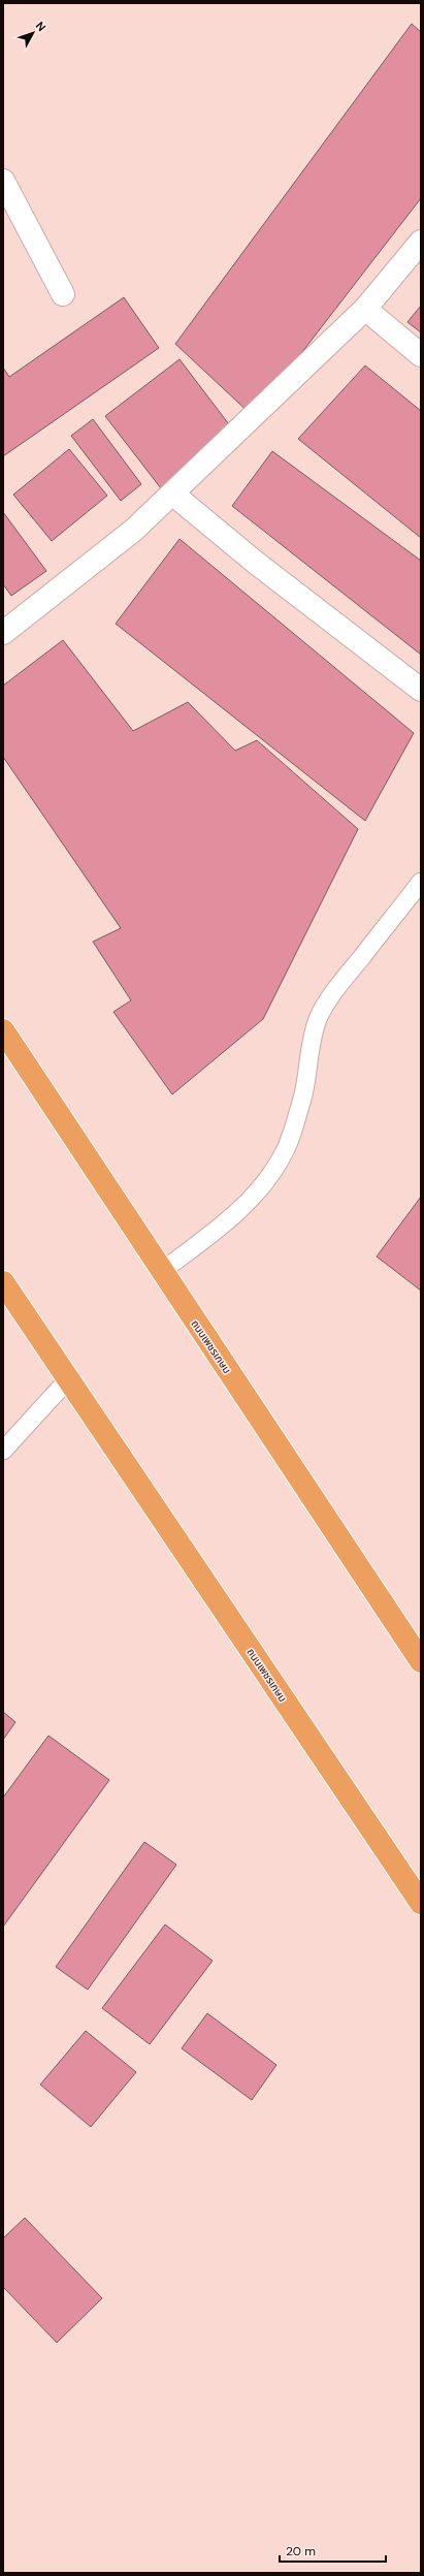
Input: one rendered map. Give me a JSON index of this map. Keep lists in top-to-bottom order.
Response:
{
  "streets": {
    "highway": ["ถนนเพชรเกษม"]
  },
  "scale_bar": "20 m",
  "north": "top right"
}
